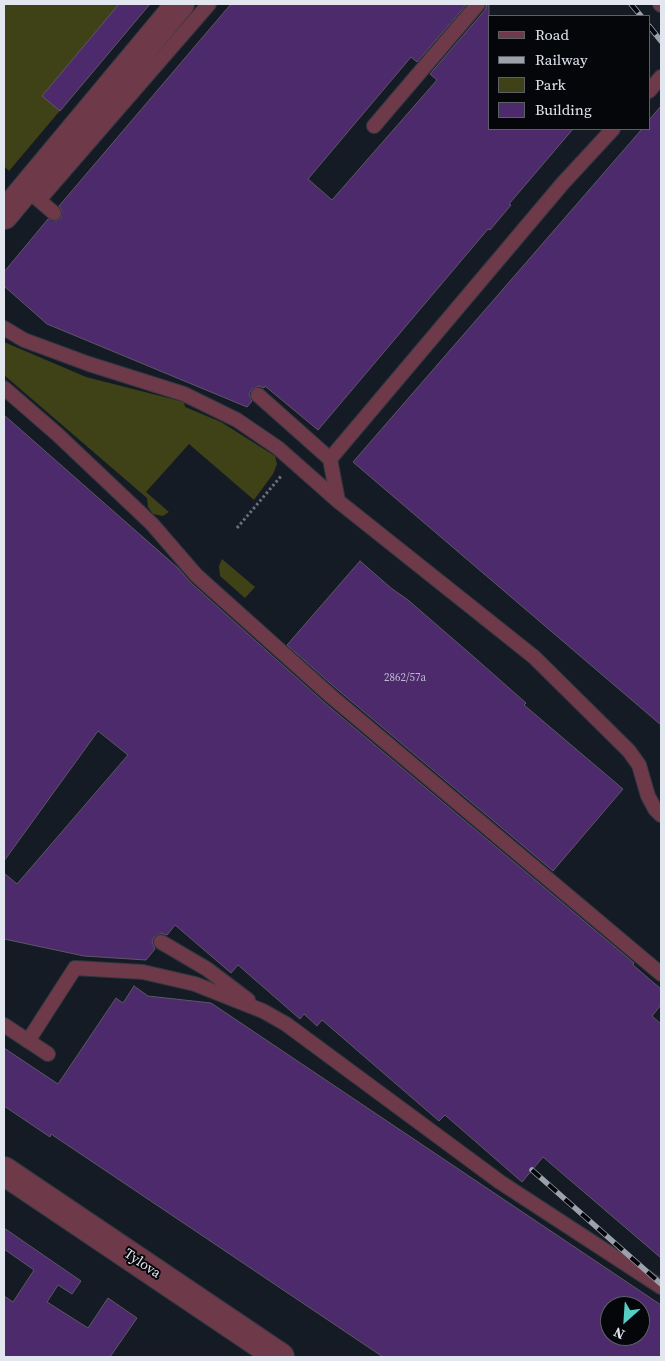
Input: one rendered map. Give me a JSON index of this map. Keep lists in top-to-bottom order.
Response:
{
  "streets": {
    "street": ["Tylova"]
  },
  "house_numbers": ["2862/57a"],
  "legend": [
    "Road",
    "Railway",
    "Park",
    "Building"
  ],
  "north": "bottom left"
}
